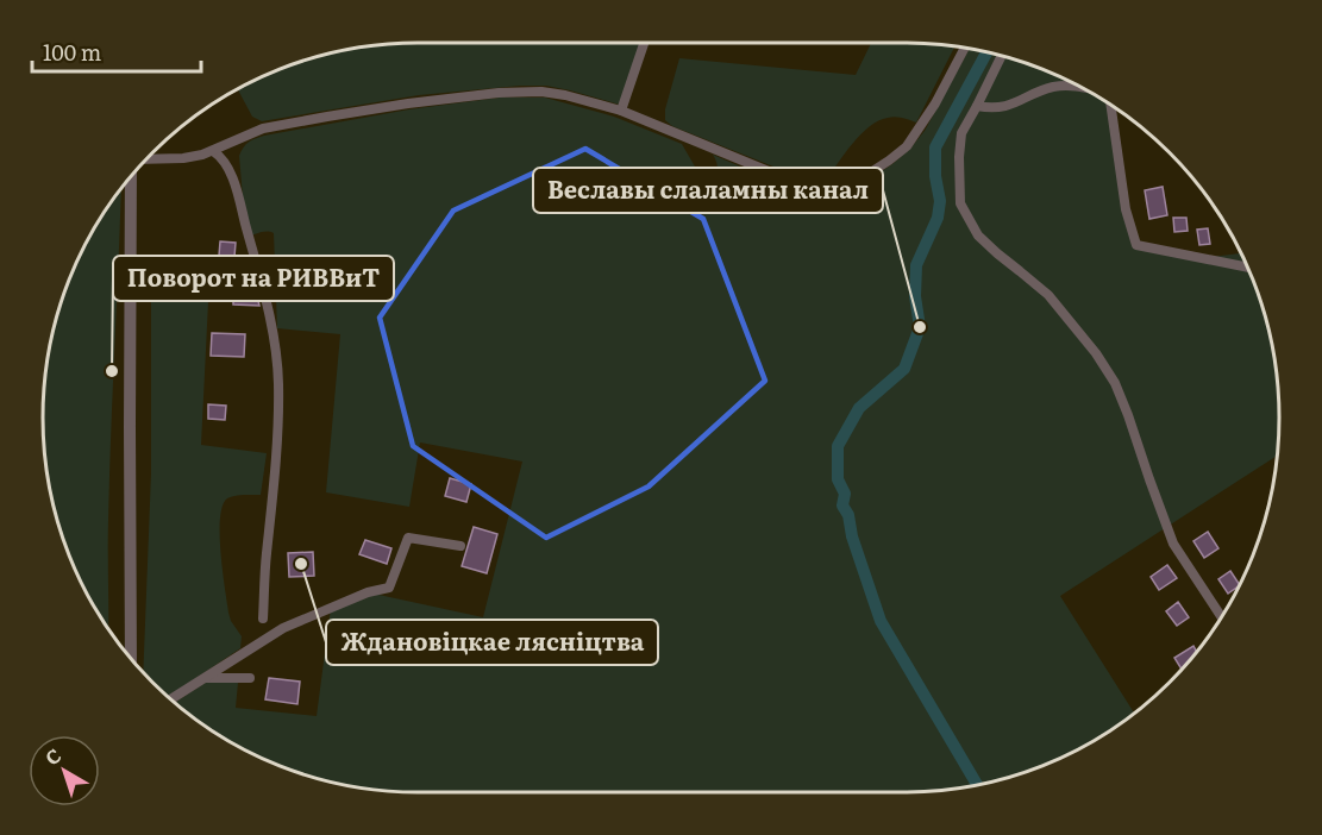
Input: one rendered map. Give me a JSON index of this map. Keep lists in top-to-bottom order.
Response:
{
  "places": ["Веславы слаламны канал", "Поворот на РИВВиТ", "Ждановіцкае лясніцтва"],
  "scale_bar": "100 m",
  "north": "top left"
}
